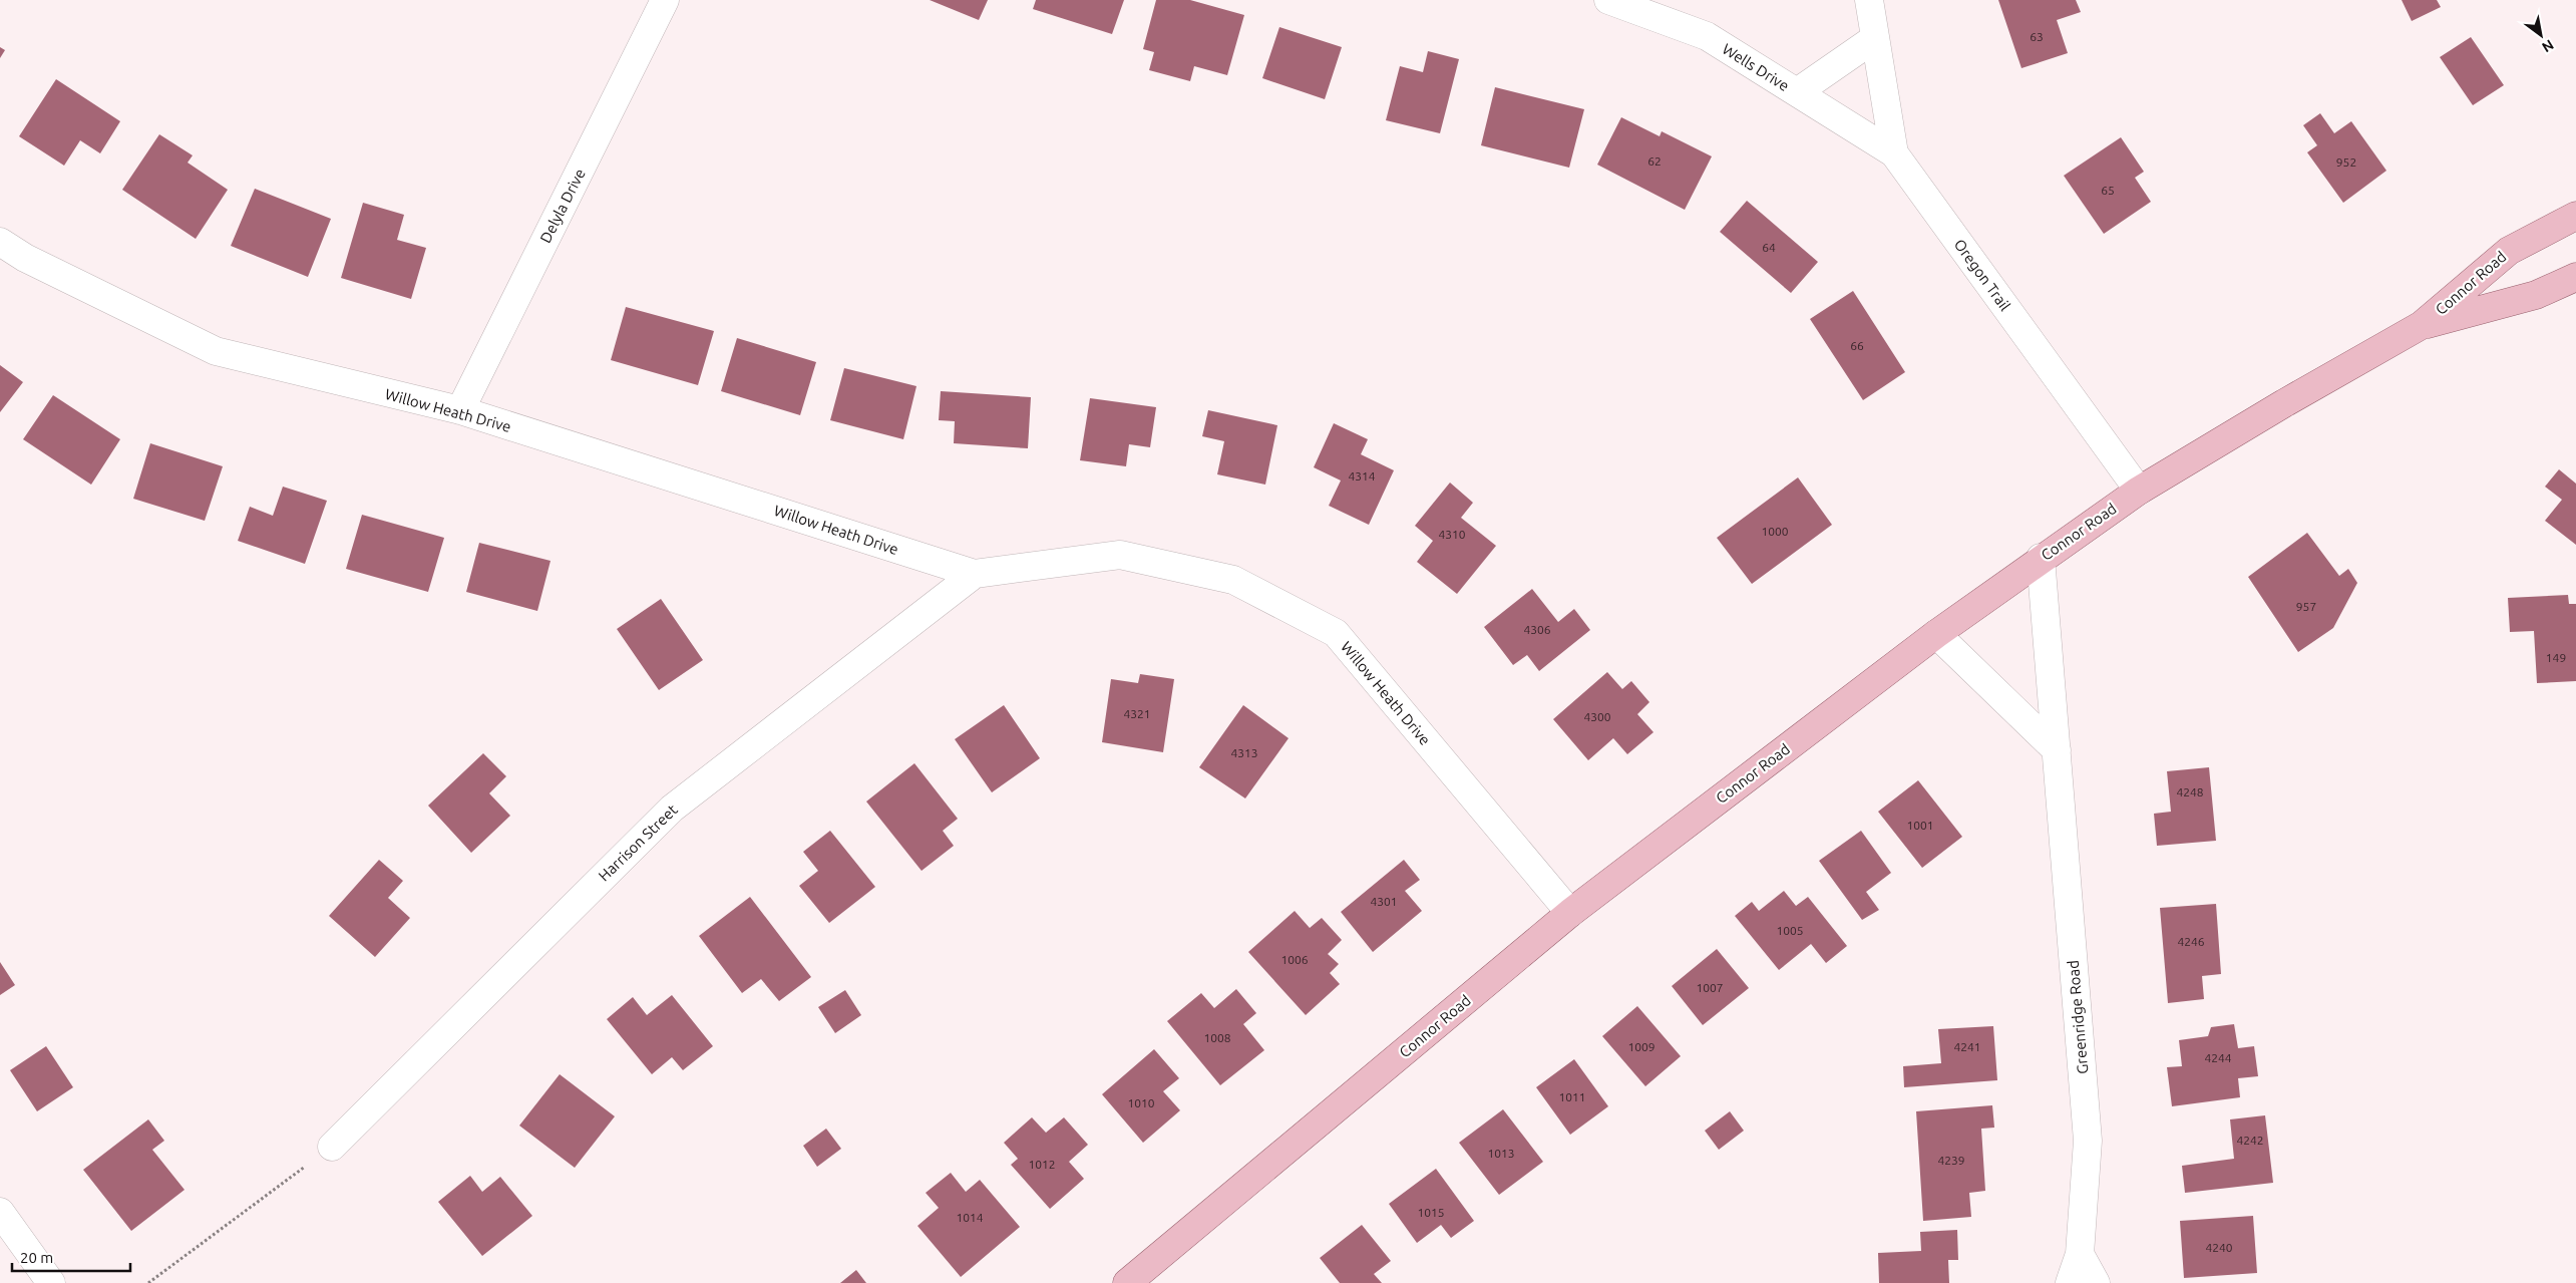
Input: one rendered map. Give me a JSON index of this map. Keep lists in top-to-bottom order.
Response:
{
  "streets": {
    "main road": ["Connor Road"],
    "street": [
      "Wells Drive",
      "Delyla Drive",
      "Oregon Trail",
      "Willow Heath Drive",
      "Harrison Street",
      "Greenridge Road"
    ]
  },
  "crossings": [
    ["Wells Drive", "Oregon Trail"],
    ["Delyla Drive", "Willow Heath Drive"],
    ["Oregon Trail", "Connor Road"],
    ["Connor Road", "Willow Heath Drive"],
    ["Connor Road", "Greenridge Road"],
    ["Willow Heath Drive", "Harrison Street"]
  ],
  "house_numbers": [
    "63",
    "62",
    "952",
    "65",
    "64",
    "66",
    "4314",
    "1000",
    "4310",
    "957",
    "4306",
    "149",
    "4321",
    "4300",
    "4313",
    "4248",
    "1001",
    "4301",
    "1005",
    "4246",
    "1006",
    "1007",
    "1008",
    "1009",
    "4241",
    "4244",
    "1011",
    "1010",
    "4242",
    "1013",
    "4239",
    "1012",
    "1015",
    "1014",
    "4240"
  ],
  "scale_bar": "20 m",
  "north": "bottom right"
}
